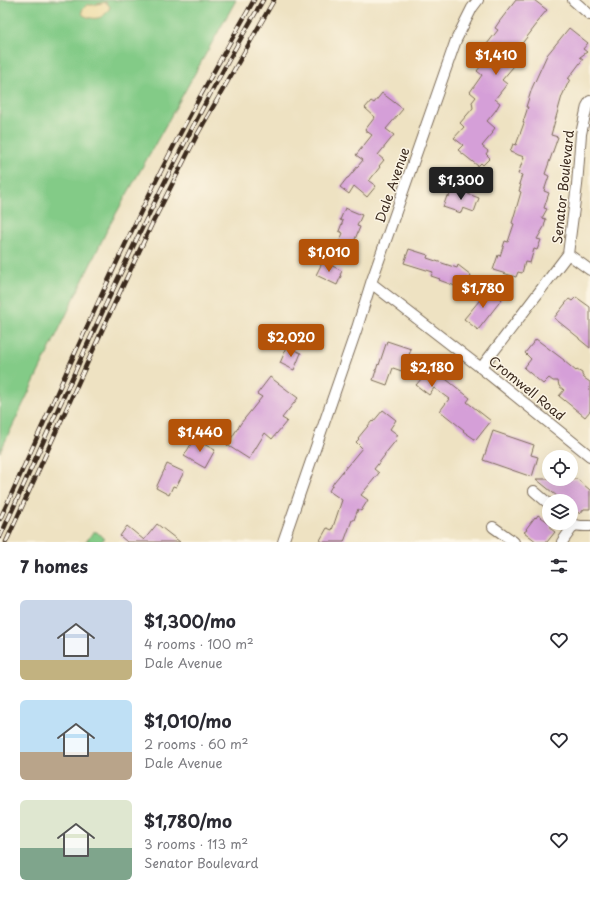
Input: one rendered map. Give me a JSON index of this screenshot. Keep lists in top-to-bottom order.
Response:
{
  "streets": {
    "street": ["Dale Avenue", "Senator Boulevard", "Cromwell Road"]
  },
  "crossings": [
    ["Dale Avenue", "Cromwell Road"],
    ["Senator Boulevard", "Cromwell Road"]
  ],
  "page": {
    "price": [
      "$1,410",
      "$1,300",
      "$1,010",
      "$1,780",
      "$2,020",
      "$2,180",
      "$1,440"
    ],
    "heading": "7 homes",
    "list": [
      {
        "name": "$1,300/mo",
        "note": "4 rooms · 100 m² · Dale Avenue"
      },
      {
        "name": "$1,010/mo",
        "note": "2 rooms · 60 m² · Dale Avenue"
      },
      {
        "name": "$1,780/mo",
        "note": "3 rooms · 113 m² · Senator Boulevard"
      }
    ]
  }
}
